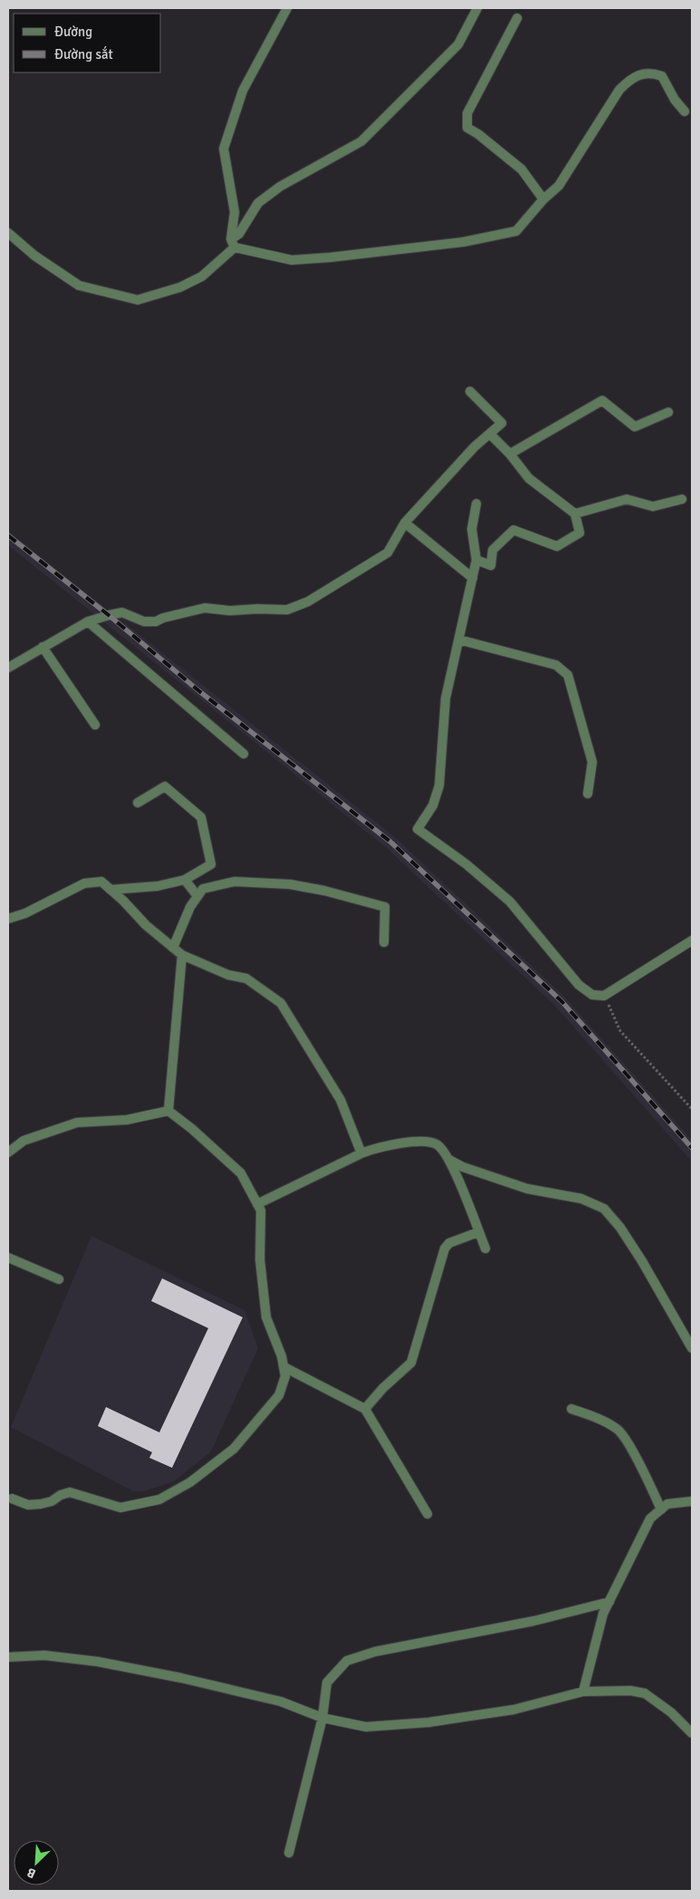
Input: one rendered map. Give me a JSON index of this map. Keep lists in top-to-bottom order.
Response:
{
  "legend": ["Đường", "Đường sắt"],
  "north": "bottom left"
}
